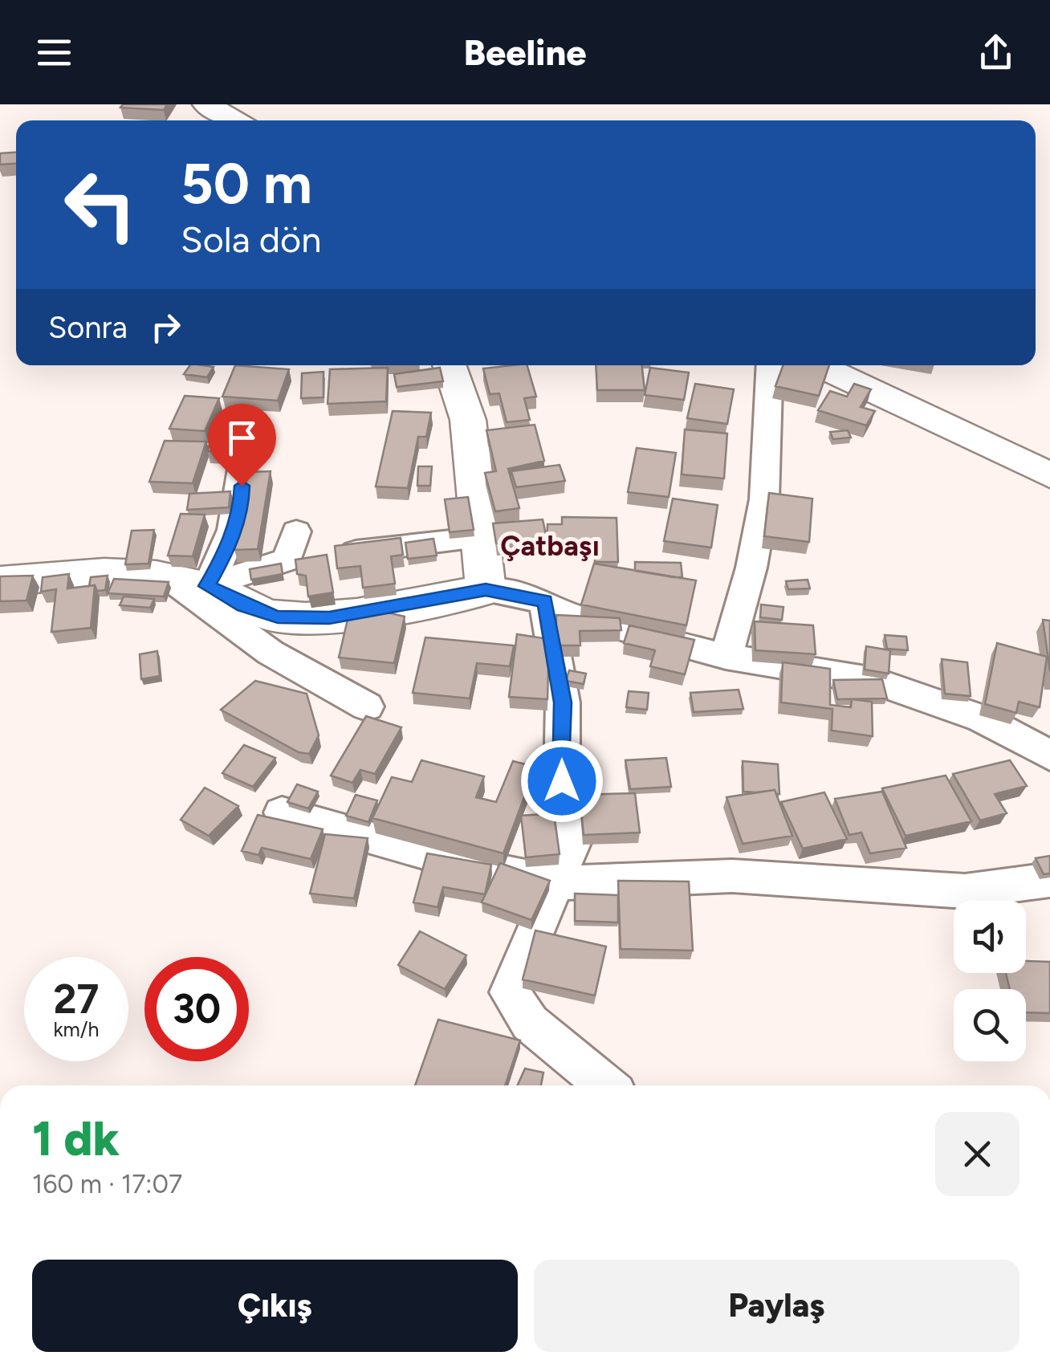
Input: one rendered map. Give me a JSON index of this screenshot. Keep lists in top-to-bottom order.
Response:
{
  "districts": ["Çatbaşı"],
  "page": {
    "header": "Beeline",
    "turn": ["50 m", "Sola dön"],
    "then": "Sonra",
    "speed": "27 km/h",
    "limit": "30",
    "heading": ["1 dk", "160 m · 17:07"],
    "buttons": ["Çıkış", "Paylaş"]
  }
}
